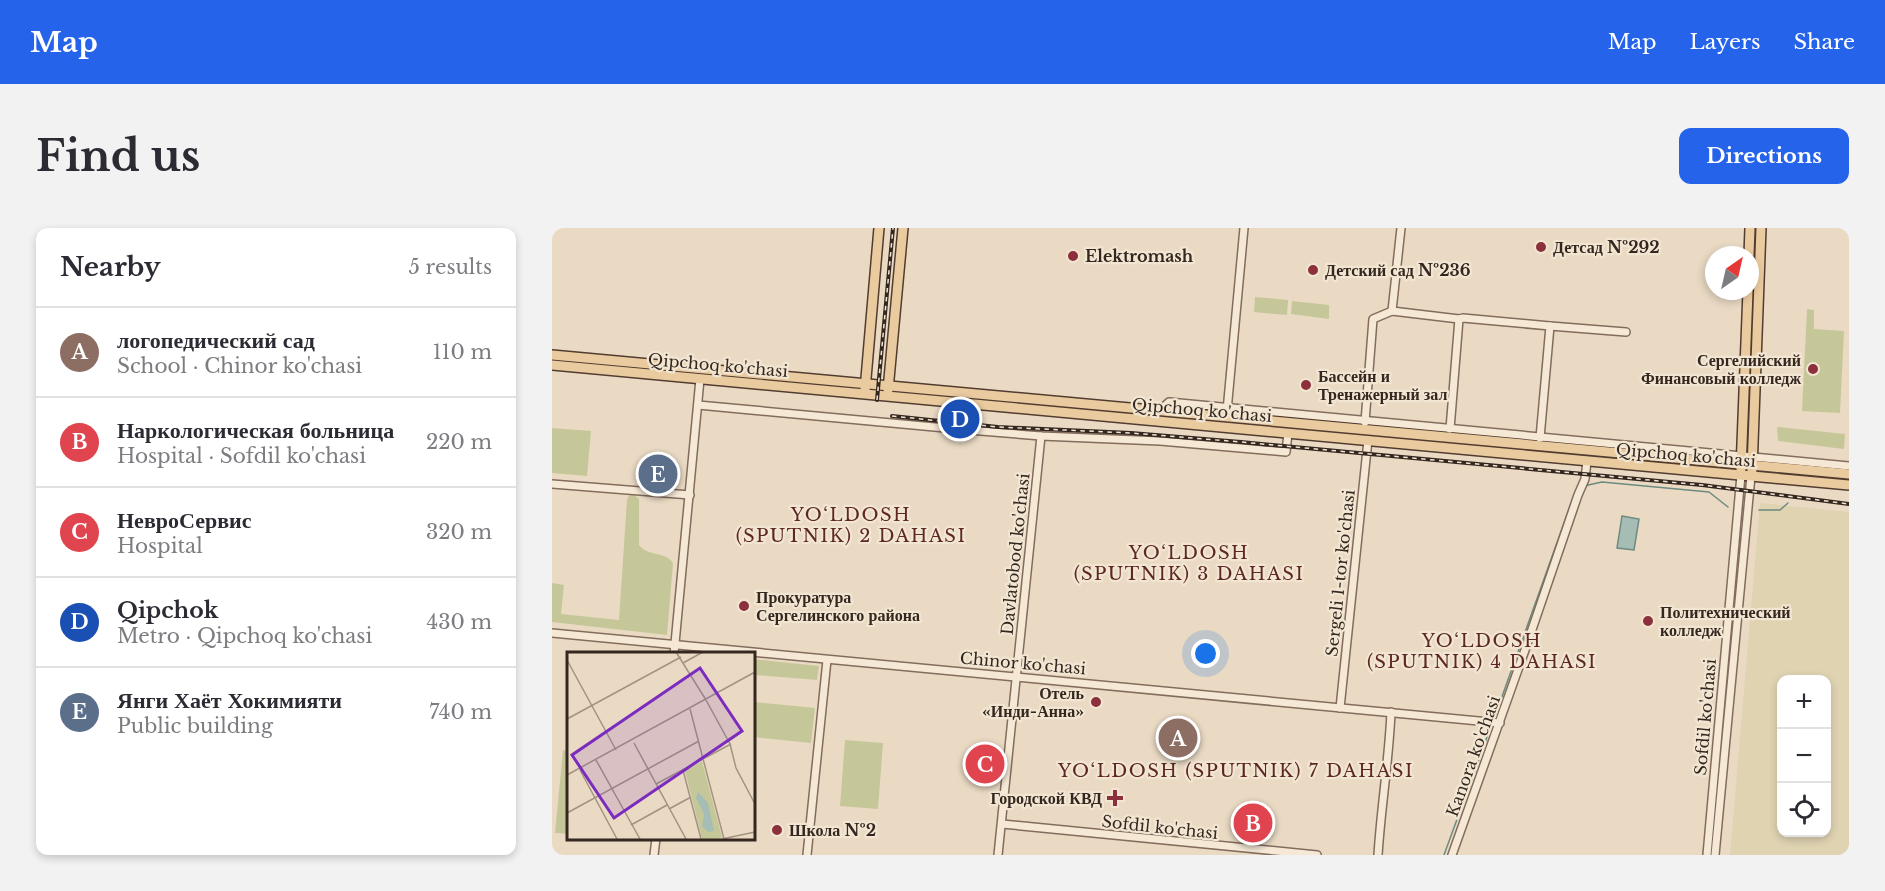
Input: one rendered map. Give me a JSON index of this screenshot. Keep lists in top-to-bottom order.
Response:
{
  "streets": {
    "main road": ["Qipchoq ko'chasi"],
    "street": [
      "Davlatobod ko'chasi",
      "Sergeli 1-tor ko'chasi",
      "Chinor ko'chasi",
      "Sofdil ko'chasi",
      "Kanora ko'chasi"
    ]
  },
  "crossings": [
    ["Qipchoq ko'chasi", "Sergeli 1-tor ko'chasi"],
    ["Qipchoq ko'chasi", "Sofdil ko'chasi"],
    ["Qipchoq ko'chasi", "Kanora ko'chasi"],
    ["Davlatobod ko'chasi", "Chinor ko'chasi"],
    ["Davlatobod ko'chasi", "Sofdil ko'chasi"],
    ["Sergeli 1-tor ko'chasi", "Chinor ko'chasi"],
    ["Chinor ko'chasi", "Kanora ko'chasi"]
  ],
  "districts": [
    "YO‘LDOSH (SPUTNIK) 2 DAHASI",
    "YO‘LDOSH (SPUTNIK) 3 DAHASI",
    "YO‘LDOSH (SPUTNIK) 4 DAHASI",
    "YO‘LDOSH (SPUTNIK) 7 DAHASI"
  ],
  "places": {
    "other": [
      "Детсад №292",
      "Elektromash",
      "Детский сад №236",
      "Сергелийский Финансовый колледж",
      "Бассейн и Тренажерный зал",
      "Прокуратура Сергелинского района",
      "Политехнический колледж",
      "Отель «Инди-Анна»",
      "Школа №2"
    ],
    "health": ["Городской КВД"]
  },
  "north": "top right",
  "page": {
    "header": "Map",
    "nav": ["Map", "Layers", "Share"],
    "buttons": "Directions",
    "title": "Find us",
    "heading": ["Nearby", "5 results"],
    "list": [
      {
        "mark": "A",
        "name": "логопедический сад",
        "note": "School · Chinor ko'chasi",
        "value": "110 m"
      },
      {
        "mark": "B",
        "name": "Наркологическая больница",
        "note": "Hospital · Sofdil ko'chasi",
        "value": "220 m"
      },
      {
        "mark": "C",
        "name": "НевроСервис",
        "note": "Hospital",
        "value": "320 m"
      },
      {
        "mark": "D",
        "name": "Qipchok",
        "note": "Metro · Qipchoq ko'chasi",
        "value": "430 m"
      },
      {
        "mark": "E",
        "name": "Янги Хаёт Хокимияти",
        "note": "Public building",
        "value": "740 m"
      }
    ],
    "pins": [
      "D",
      "E",
      "A",
      "C",
      "B"
    ],
    "map_buttons": ["+", "−"]
  }
}
